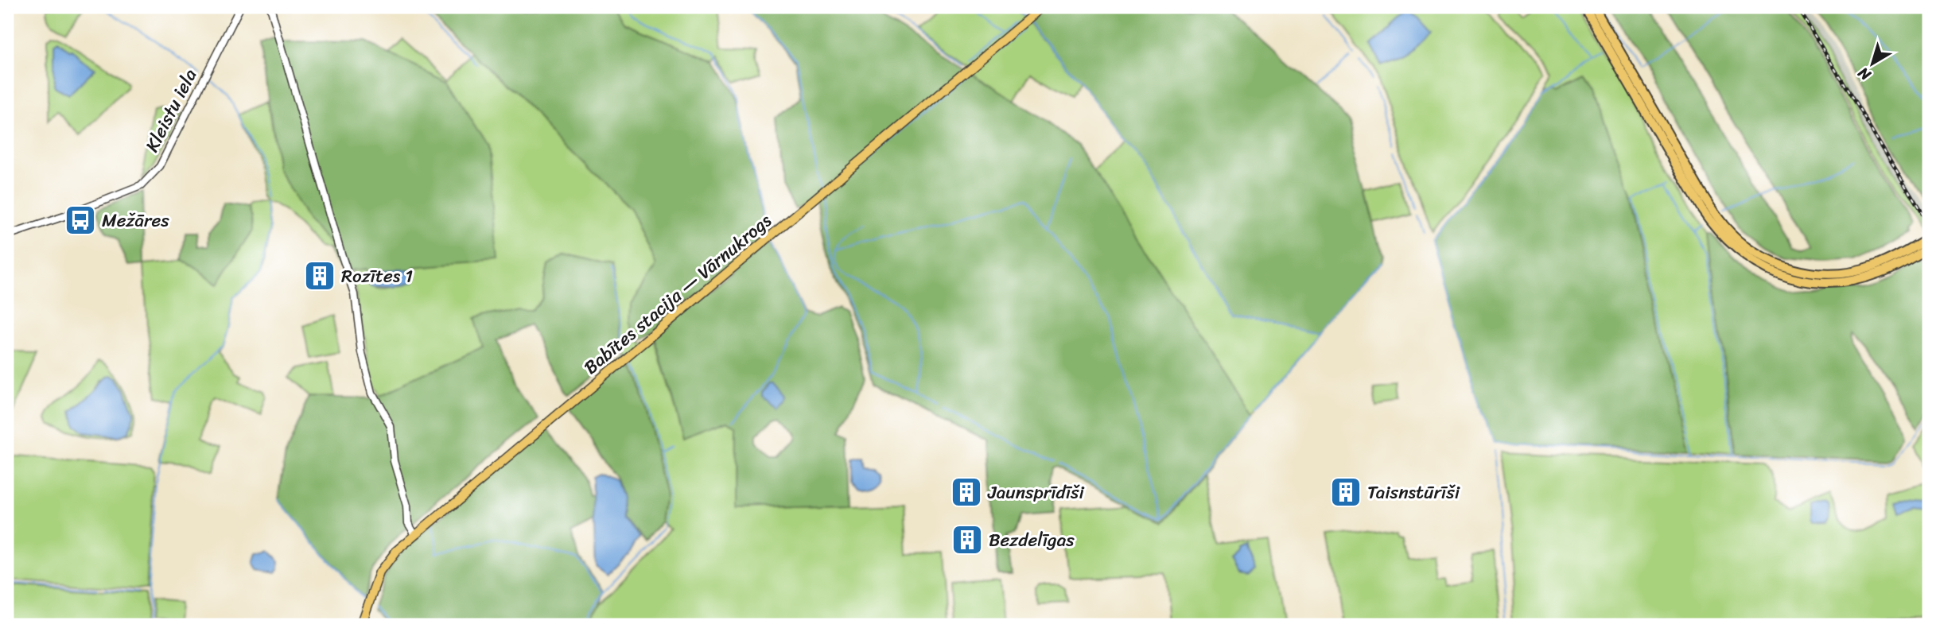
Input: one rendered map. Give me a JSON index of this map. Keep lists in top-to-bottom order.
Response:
{
  "streets": {
    "main road": ["Babītes stacija — Vārnukrogs"],
    "street": ["Kleistu iela"]
  },
  "places": {
    "bus stop": ["Mežāres"],
    "building": [
      "Rozītes 1",
      "Jaunsprīdīši",
      "Taisnstūrīši",
      "Bezdelīgas"
    ]
  },
  "north": "bottom left"
}
